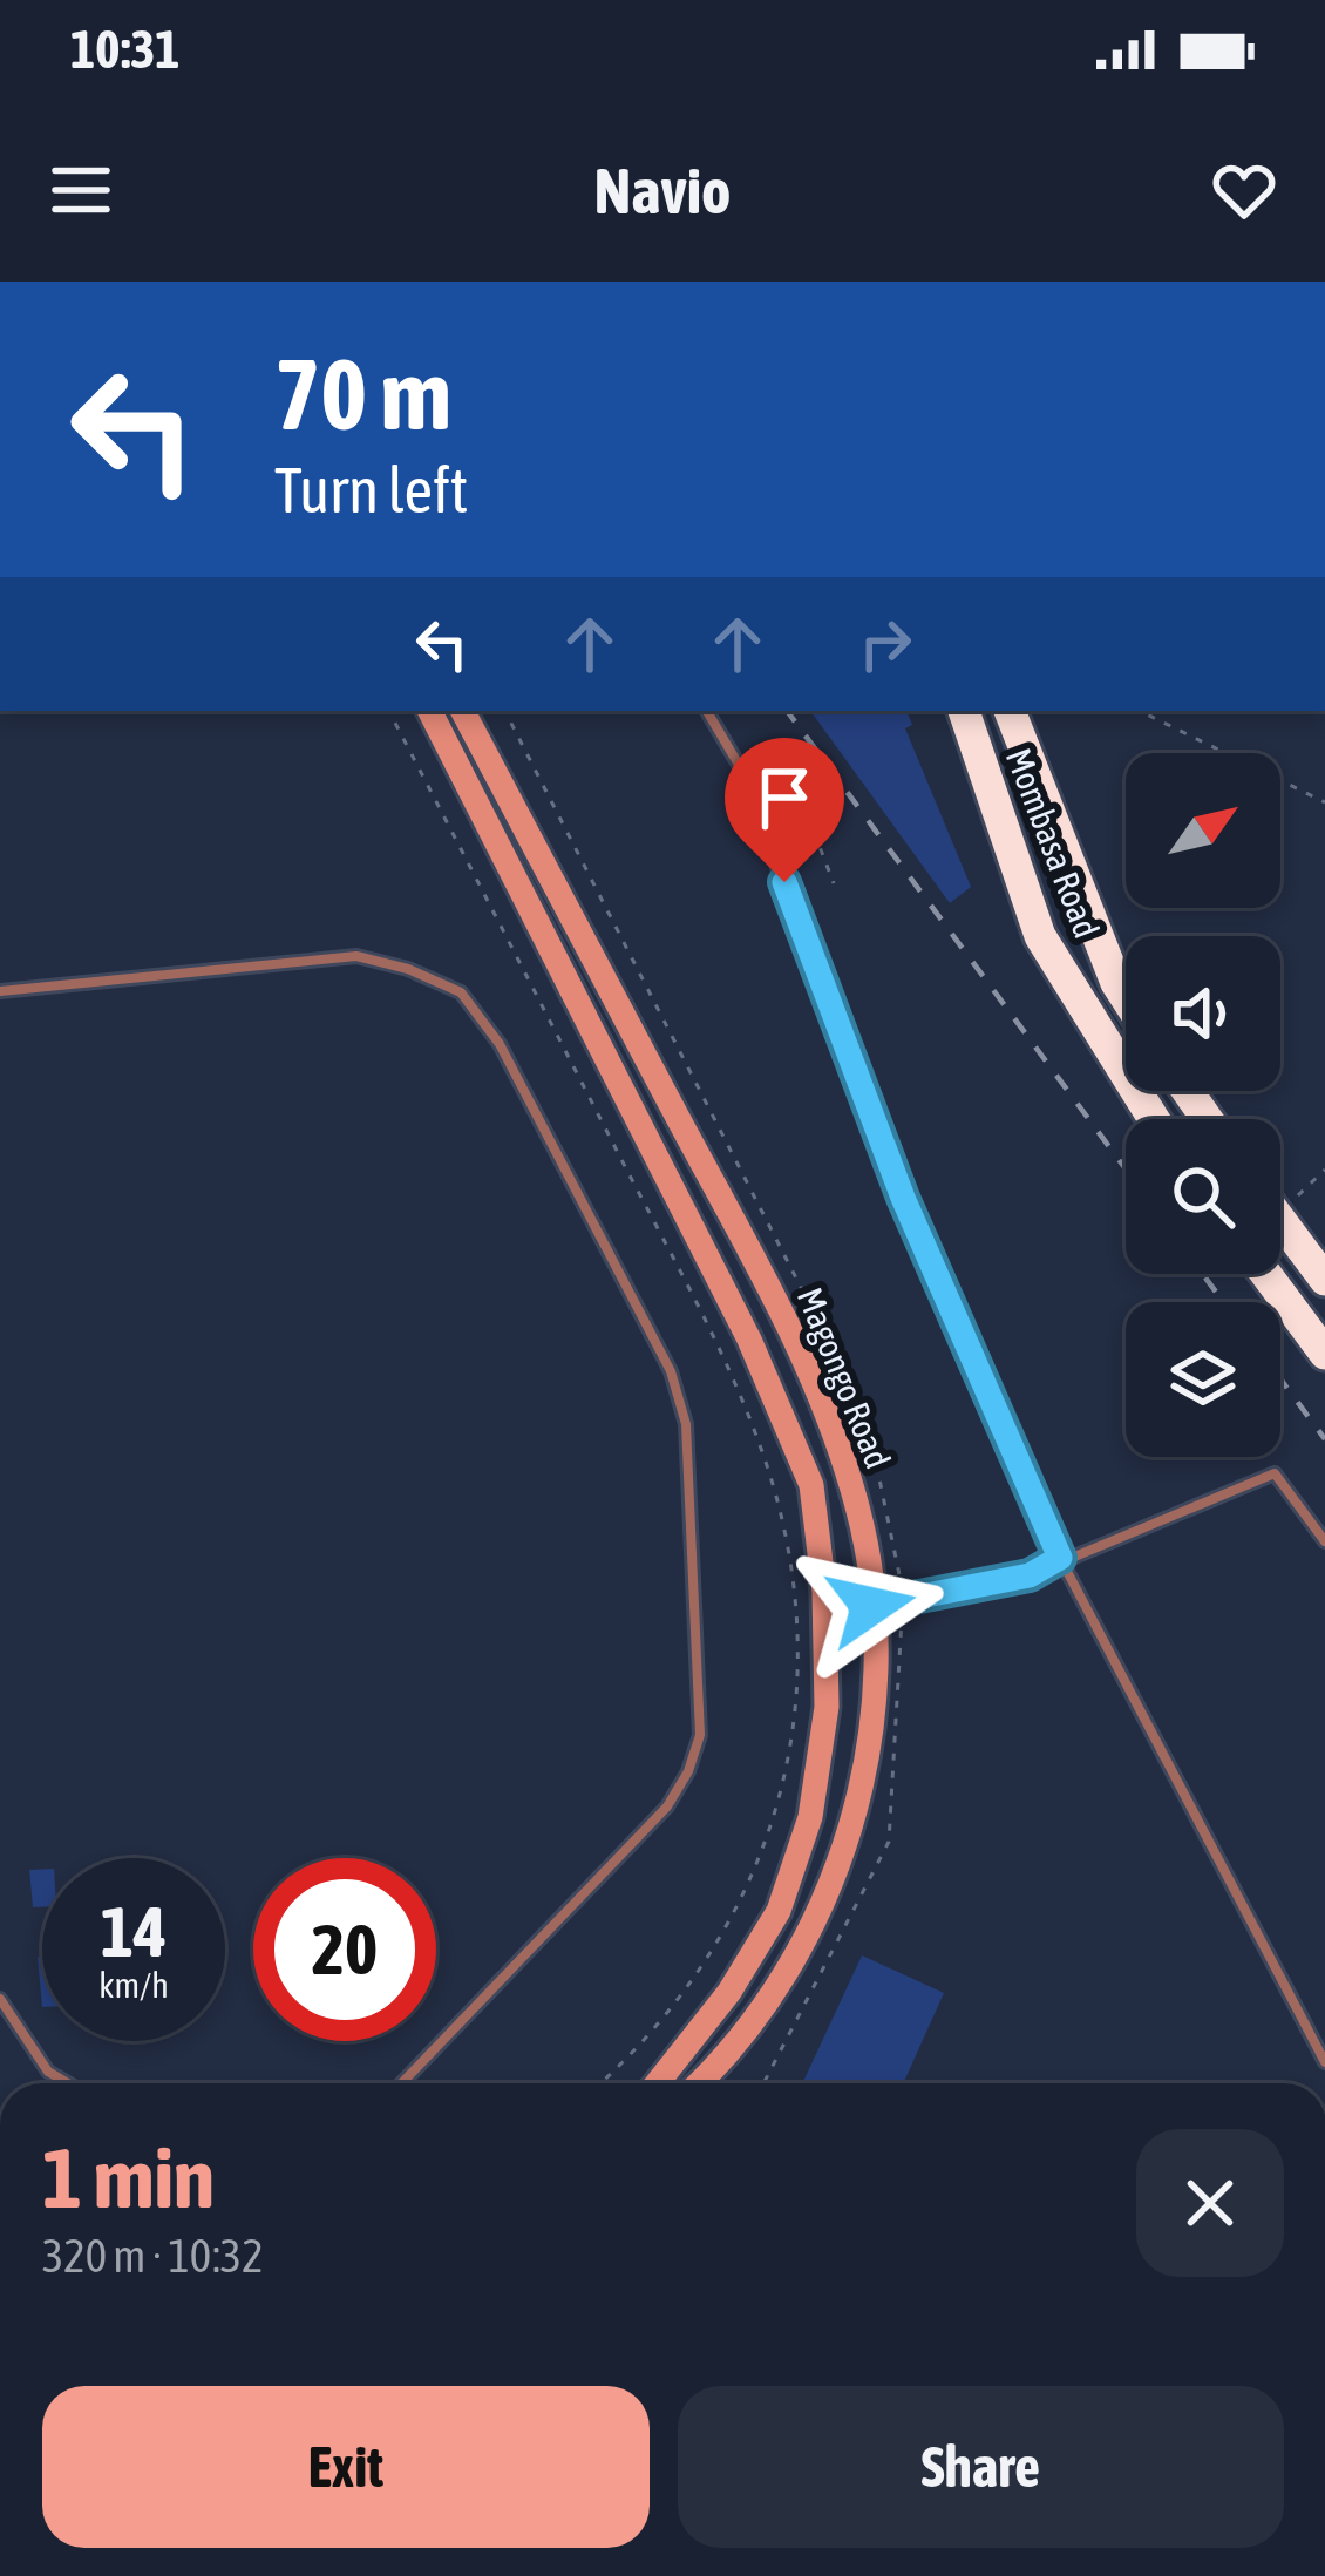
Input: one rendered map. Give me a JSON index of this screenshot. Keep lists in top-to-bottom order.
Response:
{
  "streets": {
    "highway": ["Mombasa Road"],
    "main road": ["Magongo Road"]
  },
  "north": "top right",
  "page": {
    "status": "10:31",
    "header": "Navio",
    "turn": ["70 m", "Turn left"],
    "speed": "14 km/h",
    "limit": "20",
    "heading": ["1 min", "320 m · 10:32"],
    "buttons": ["Exit", "Share"]
  }
}
